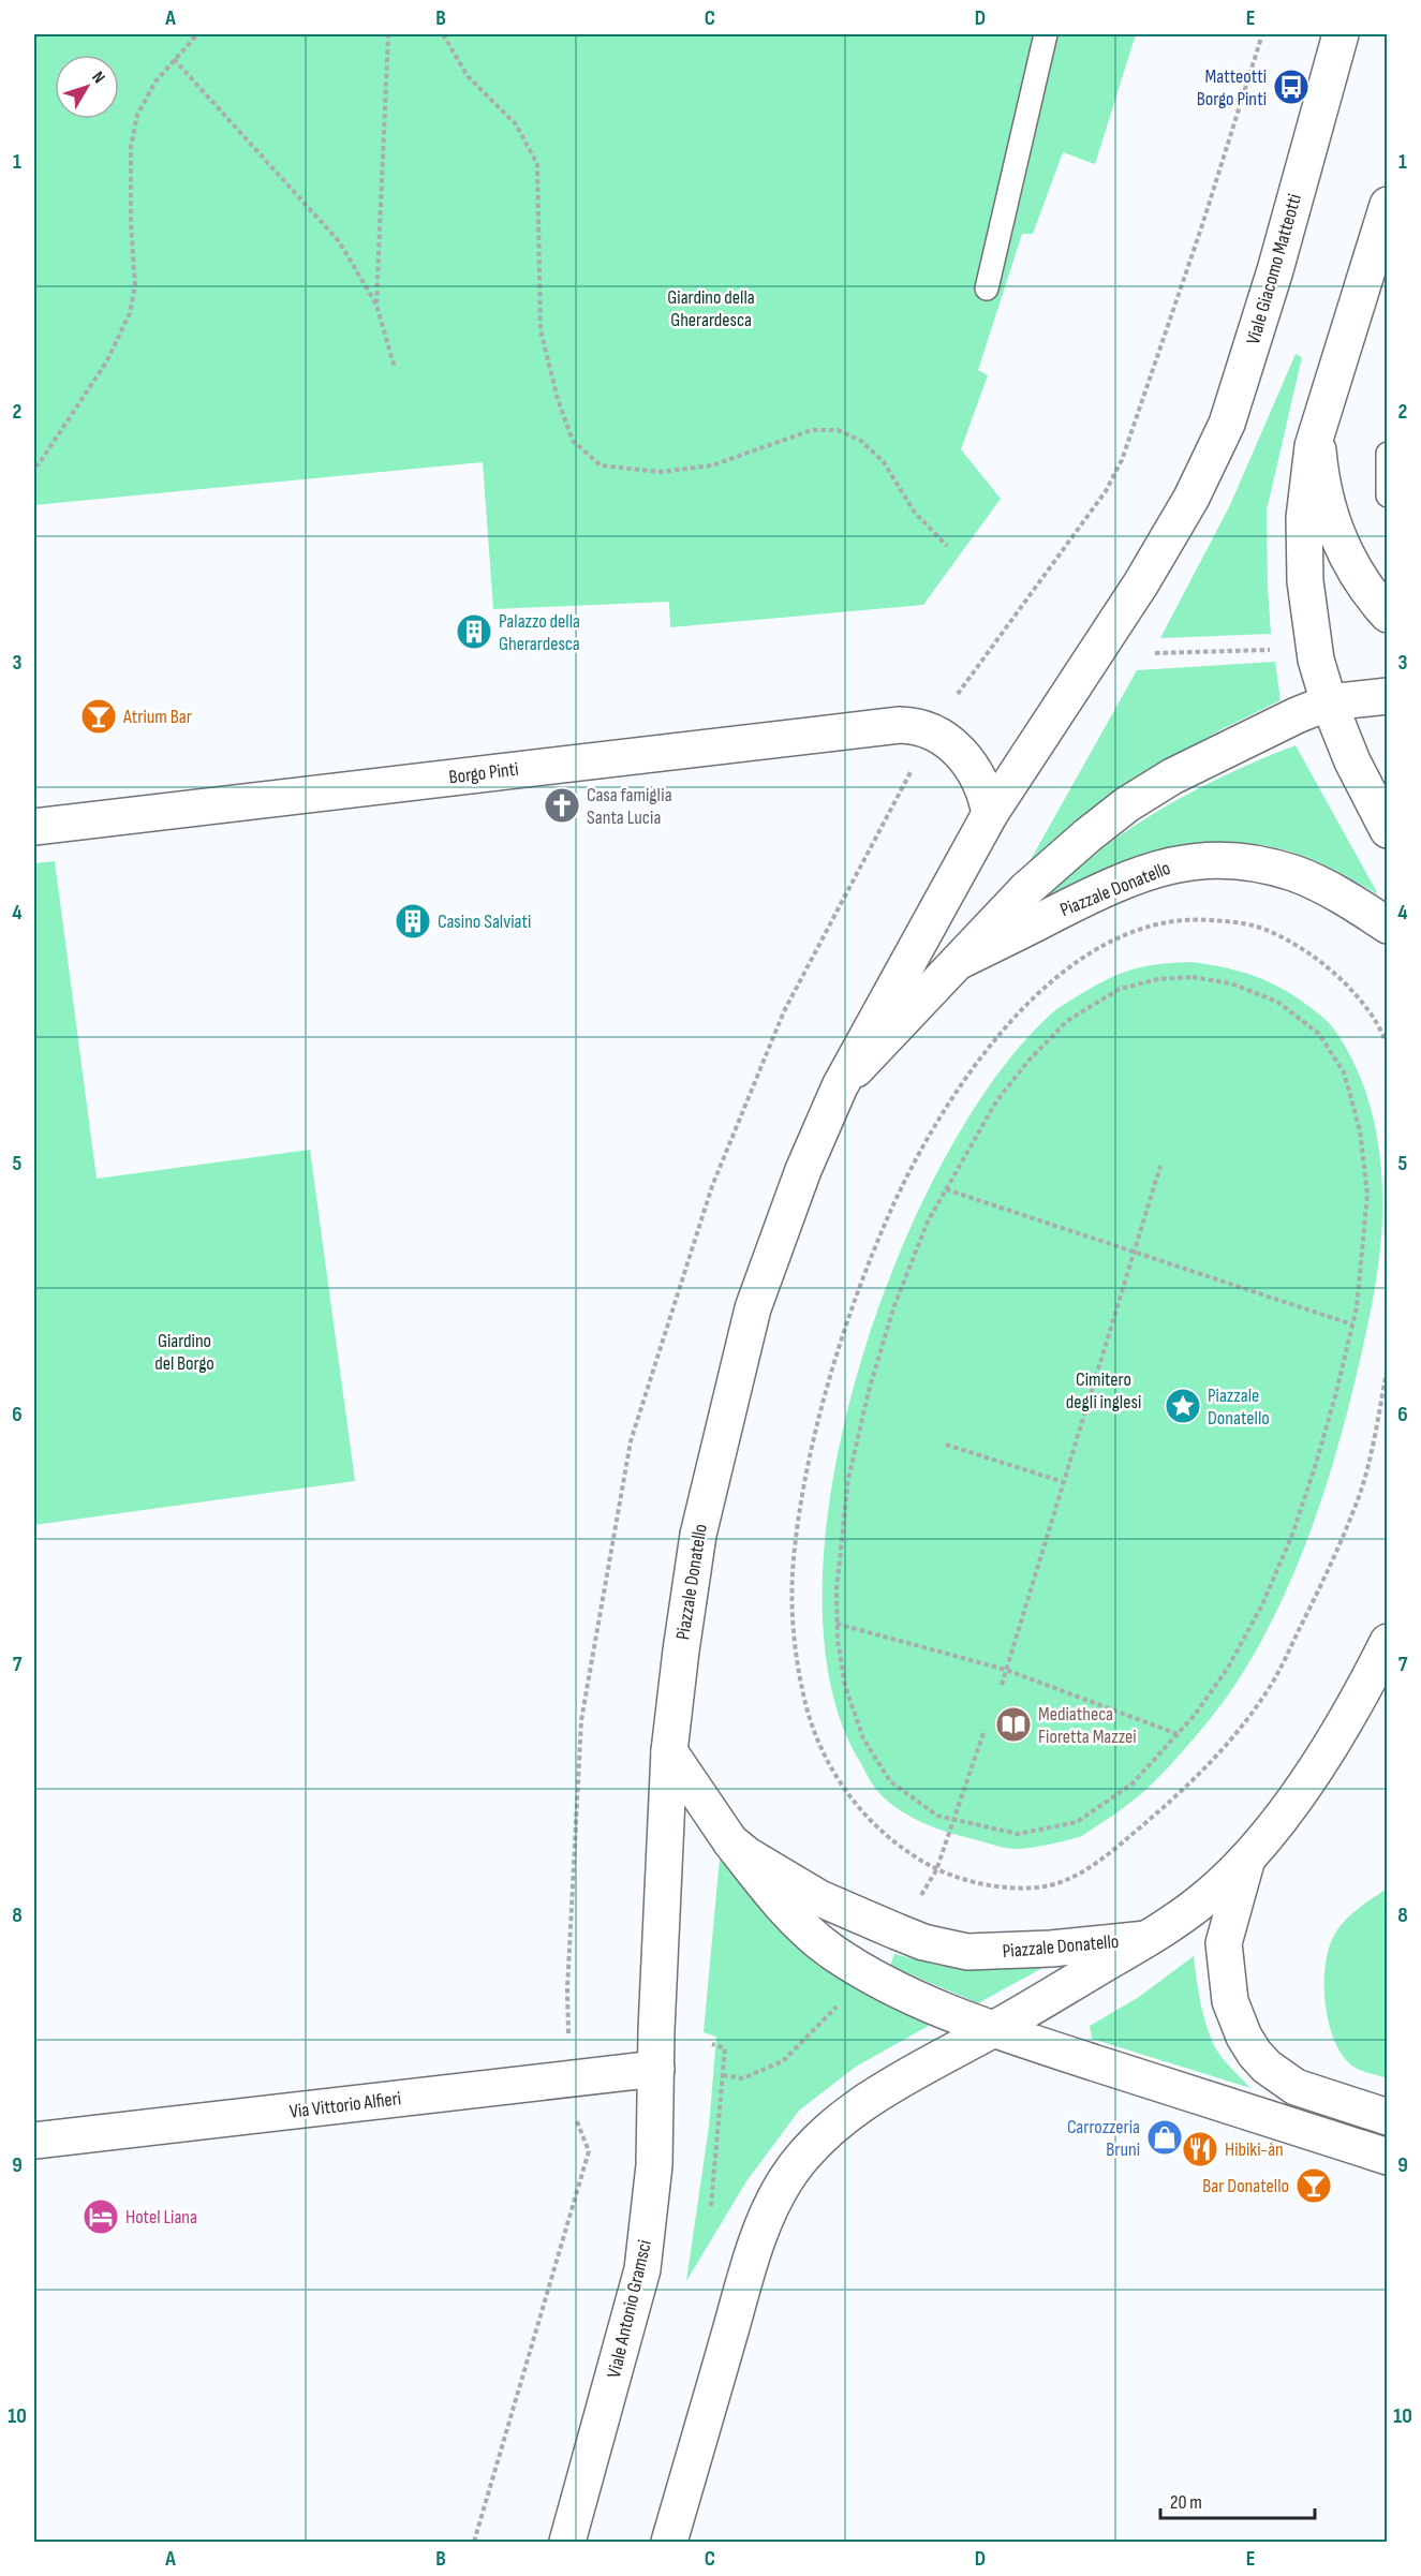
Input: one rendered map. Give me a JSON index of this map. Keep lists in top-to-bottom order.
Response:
{
  "streets": {
    "street": [
      "Viale Giacomo Matteotti",
      "Borgo Pinti",
      "Piazzale Donatello",
      "Via Vittorio Alfieri",
      "Viale Antonio Gramsci"
    ]
  },
  "crossings": [
    ["Viale Giacomo Matteotti", "Piazzale Donatello"],
    ["Borgo Pinti", "Piazzale Donatello"],
    ["Piazzale Donatello", "Via Vittorio Alfieri"],
    ["Piazzale Donatello", "Viale Antonio Gramsci"],
    ["Via Vittorio Alfieri", "Viale Antonio Gramsci"]
  ],
  "parks": ["Giardino della Gherardesca", "Giardino del Borgo", "Cimitero degli inglesi"],
  "places": {
    "bus stop": ["Matteotti Borgo Pinti"],
    "building": ["Palazzo della Gherardesca", "Casino Salviati"],
    "bar": ["Atrium Bar", "Bar Donatello"],
    "church": ["Casa famiglia Santa Lucia"],
    "place": ["Piazzale Donatello"],
    "library": ["Mediatheca Fioretta Mazzei"],
    "shop": ["Carrozzeria Bruni"],
    "restaurant": ["Hibiki-àn"],
    "hotel": ["Hotel Liana"]
  },
  "scale_bar": "20 m",
  "north": "top right",
  "grid": {
    "columns": [
      "A",
      "B",
      "C",
      "D",
      "E"
    ],
    "rows": [
      "1",
      "2",
      "3",
      "4",
      "5",
      "6",
      "7",
      "8",
      "9",
      "10"
    ]
  }
}
